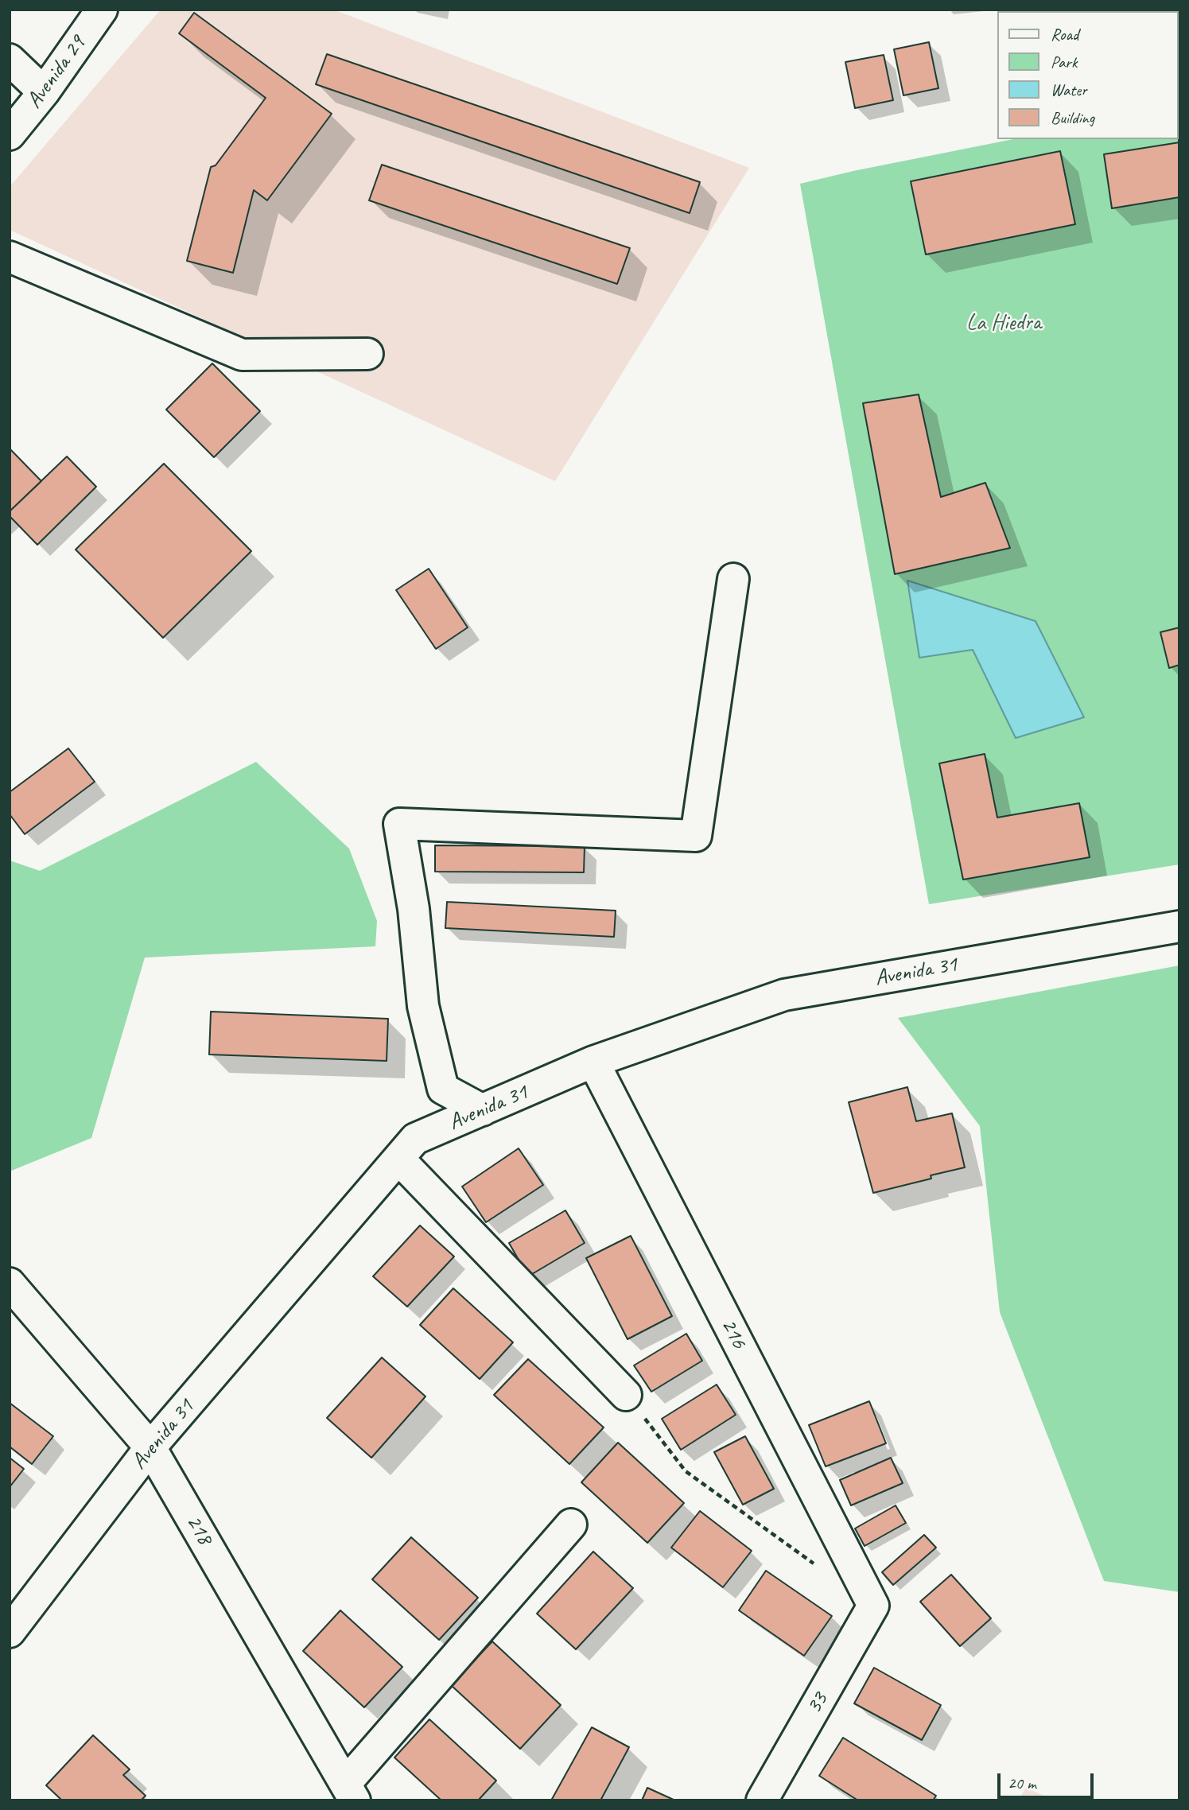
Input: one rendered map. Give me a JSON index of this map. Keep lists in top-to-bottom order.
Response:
{
  "streets": {
    "street": [
      "Avenida 29",
      "Avenida 31",
      "216",
      "218",
      "33"
    ]
  },
  "crossings": [
    ["Avenida 31", "216"],
    ["Avenida 31", "218"],
    ["216", "33"]
  ],
  "parks": ["La Hiedra"],
  "legend": [
    "Road",
    "Park",
    "Water",
    "Building"
  ],
  "scale_bar": "20 m"
}
